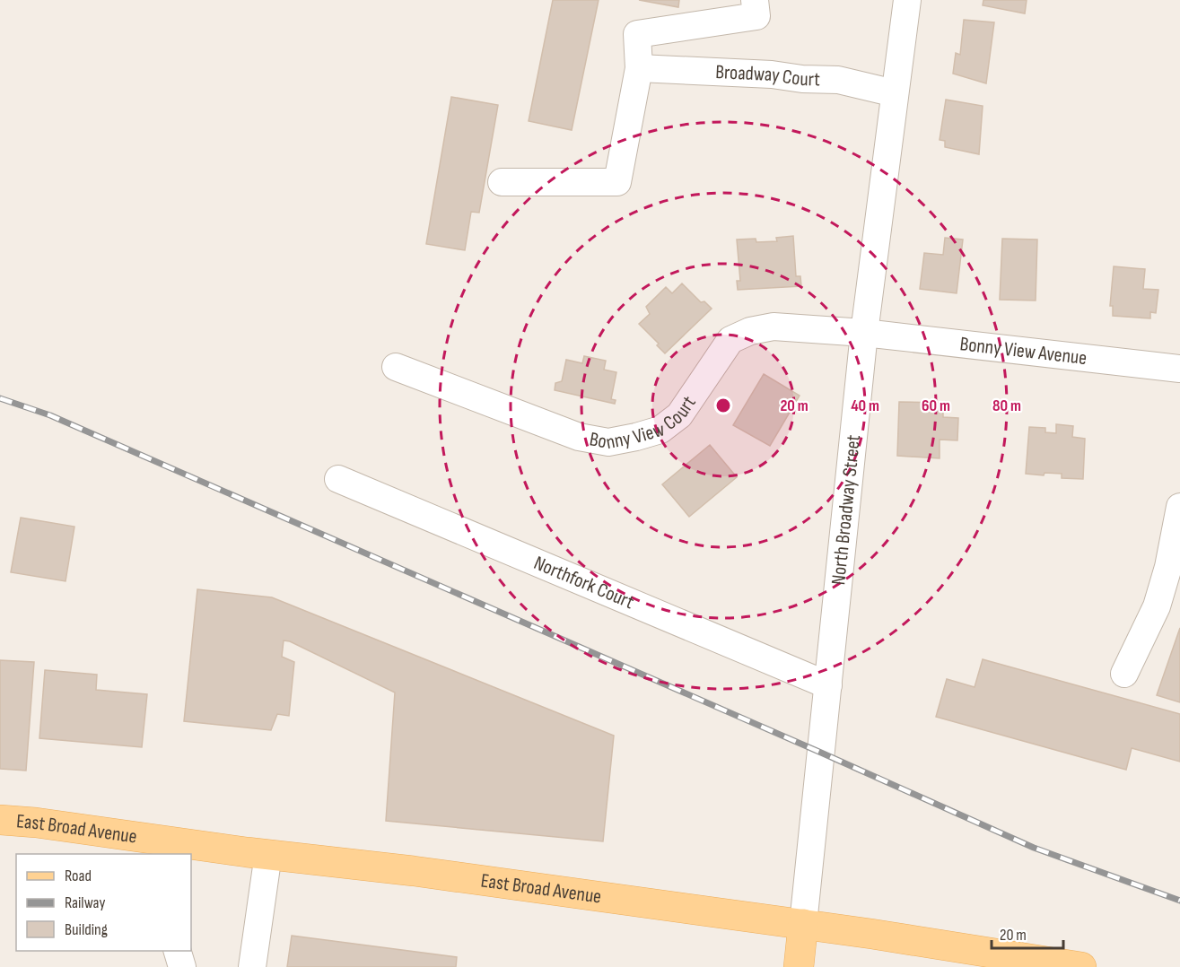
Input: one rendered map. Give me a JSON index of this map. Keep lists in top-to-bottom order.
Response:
{
  "streets": {
    "main road": ["East Broad Avenue"],
    "street": [
      "Broadway Court",
      "Bonny View Avenue",
      "Bonny View Court",
      "North Broadway Street",
      "Northfork Court"
    ]
  },
  "crossings": [
    ["Broadway Court", "North Broadway Street"],
    ["Bonny View Avenue", "Bonny View Court"],
    ["Bonny View Avenue", "North Broadway Street"],
    ["Bonny View Court", "North Broadway Street"],
    ["North Broadway Street", "Northfork Court"],
    ["North Broadway Street", "East Broad Avenue"]
  ],
  "legend": ["Road", "Railway", "Building"],
  "scale_bar": "20 m",
  "rings": [
    "20 m",
    "40 m",
    "60 m",
    "80 m"
  ]
}
